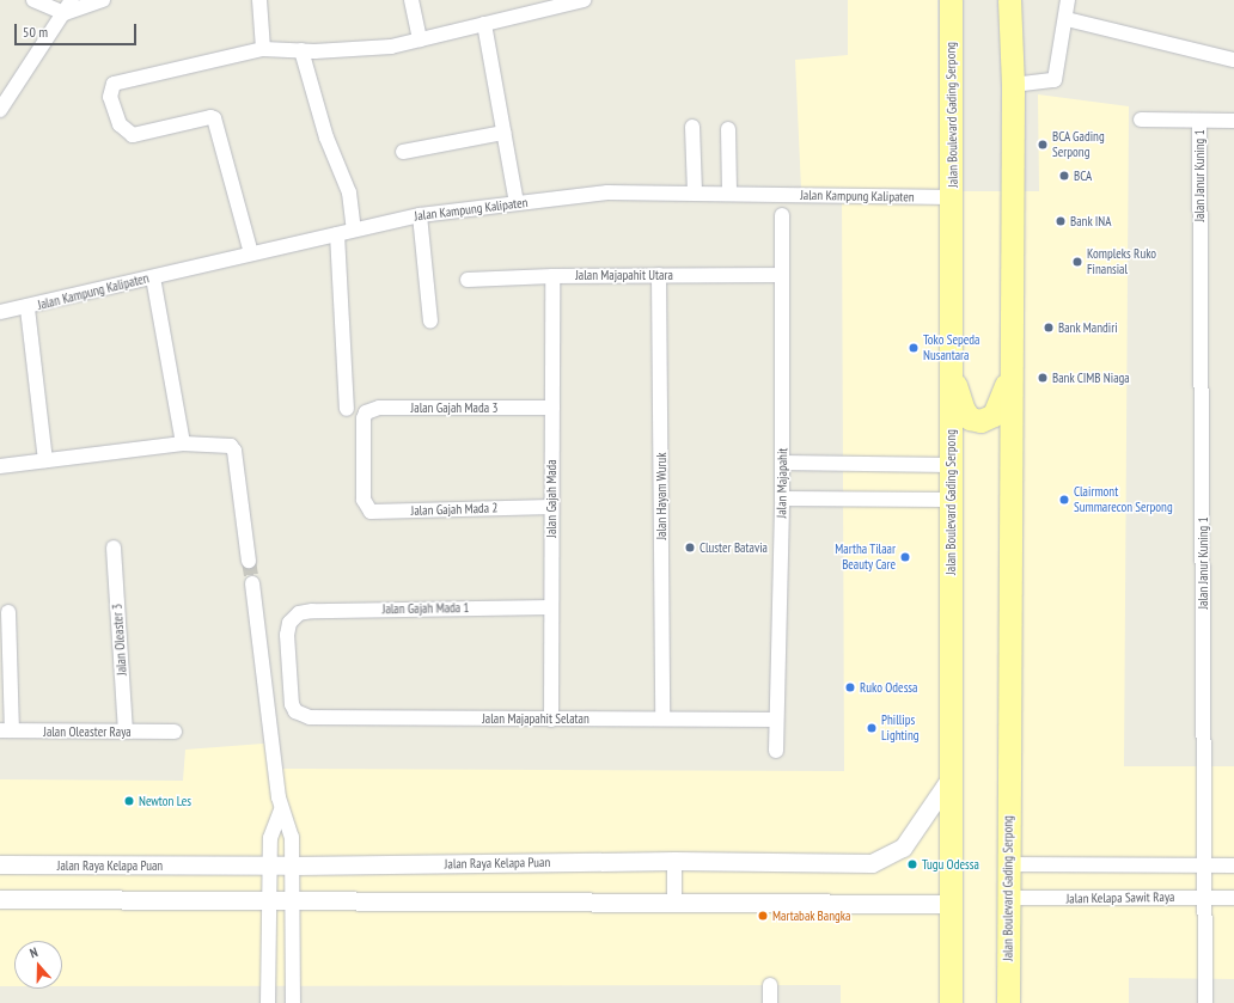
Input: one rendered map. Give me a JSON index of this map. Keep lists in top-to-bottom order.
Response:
{
  "streets": {
    "main road": ["Jalan Boulevard Gading Serpong"],
    "street": [
      "Jalan Janur Kuning 1",
      "Jalan Kampung Kalipaten",
      "Jalan Majapahit Utara",
      "Jalan Gajah Mada 3",
      "Jalan Majapahit",
      "Jalan Hayam Wuruk",
      "Jalan Gajah Mada",
      "Jalan Gajah Mada 2",
      "Jalan Gajah Mada 1",
      "Jalan Oleaster 3",
      "Jalan Majapahit Selatan",
      "Jalan Oleaster Raya",
      "Jalan Raya Kelapa Puan",
      "Jalan Kelapa Sawit Raya"
    ]
  },
  "crossings": [
    ["Jalan Boulevard Gading Serpong", "Jalan Kampung Kalipaten"],
    ["Jalan Boulevard Gading Serpong", "Jalan Raya Kelapa Puan"],
    ["Jalan Boulevard Gading Serpong", "Jalan Kelapa Sawit Raya"],
    ["Jalan Janur Kuning 1", "Jalan Kelapa Sawit Raya"],
    ["Jalan Majapahit Utara", "Jalan Majapahit"],
    ["Jalan Majapahit Utara", "Jalan Hayam Wuruk"],
    ["Jalan Majapahit Utara", "Jalan Gajah Mada"],
    ["Jalan Gajah Mada 3", "Jalan Gajah Mada"],
    ["Jalan Gajah Mada 3", "Jalan Gajah Mada 2"],
    ["Jalan Majapahit", "Jalan Majapahit Selatan"],
    ["Jalan Hayam Wuruk", "Jalan Majapahit Selatan"],
    ["Jalan Gajah Mada", "Jalan Gajah Mada 2"],
    ["Jalan Gajah Mada", "Jalan Gajah Mada 1"],
    ["Jalan Gajah Mada", "Jalan Majapahit Selatan"],
    ["Jalan Gajah Mada 1", "Jalan Majapahit Selatan"],
    ["Jalan Oleaster 3", "Jalan Oleaster Raya"]
  ],
  "places": [
    "BCA Gading Serpong",
    "BCA",
    "Bank INA",
    "Kompleks Ruko Finansial",
    "Bank Mandiri",
    "Toko Sepeda Nusantara",
    "Bank CIMB Niaga",
    "Clairmont Summarecon Serpong",
    "Cluster Batavia",
    "Martha Tilaar Beauty Care",
    "Ruko Odessa",
    "Phillips Lighting",
    "Newton Les",
    "Tugu Odessa",
    "Martabak Bangka"
  ],
  "scale_bar": "50 m",
  "north": "top"
}
